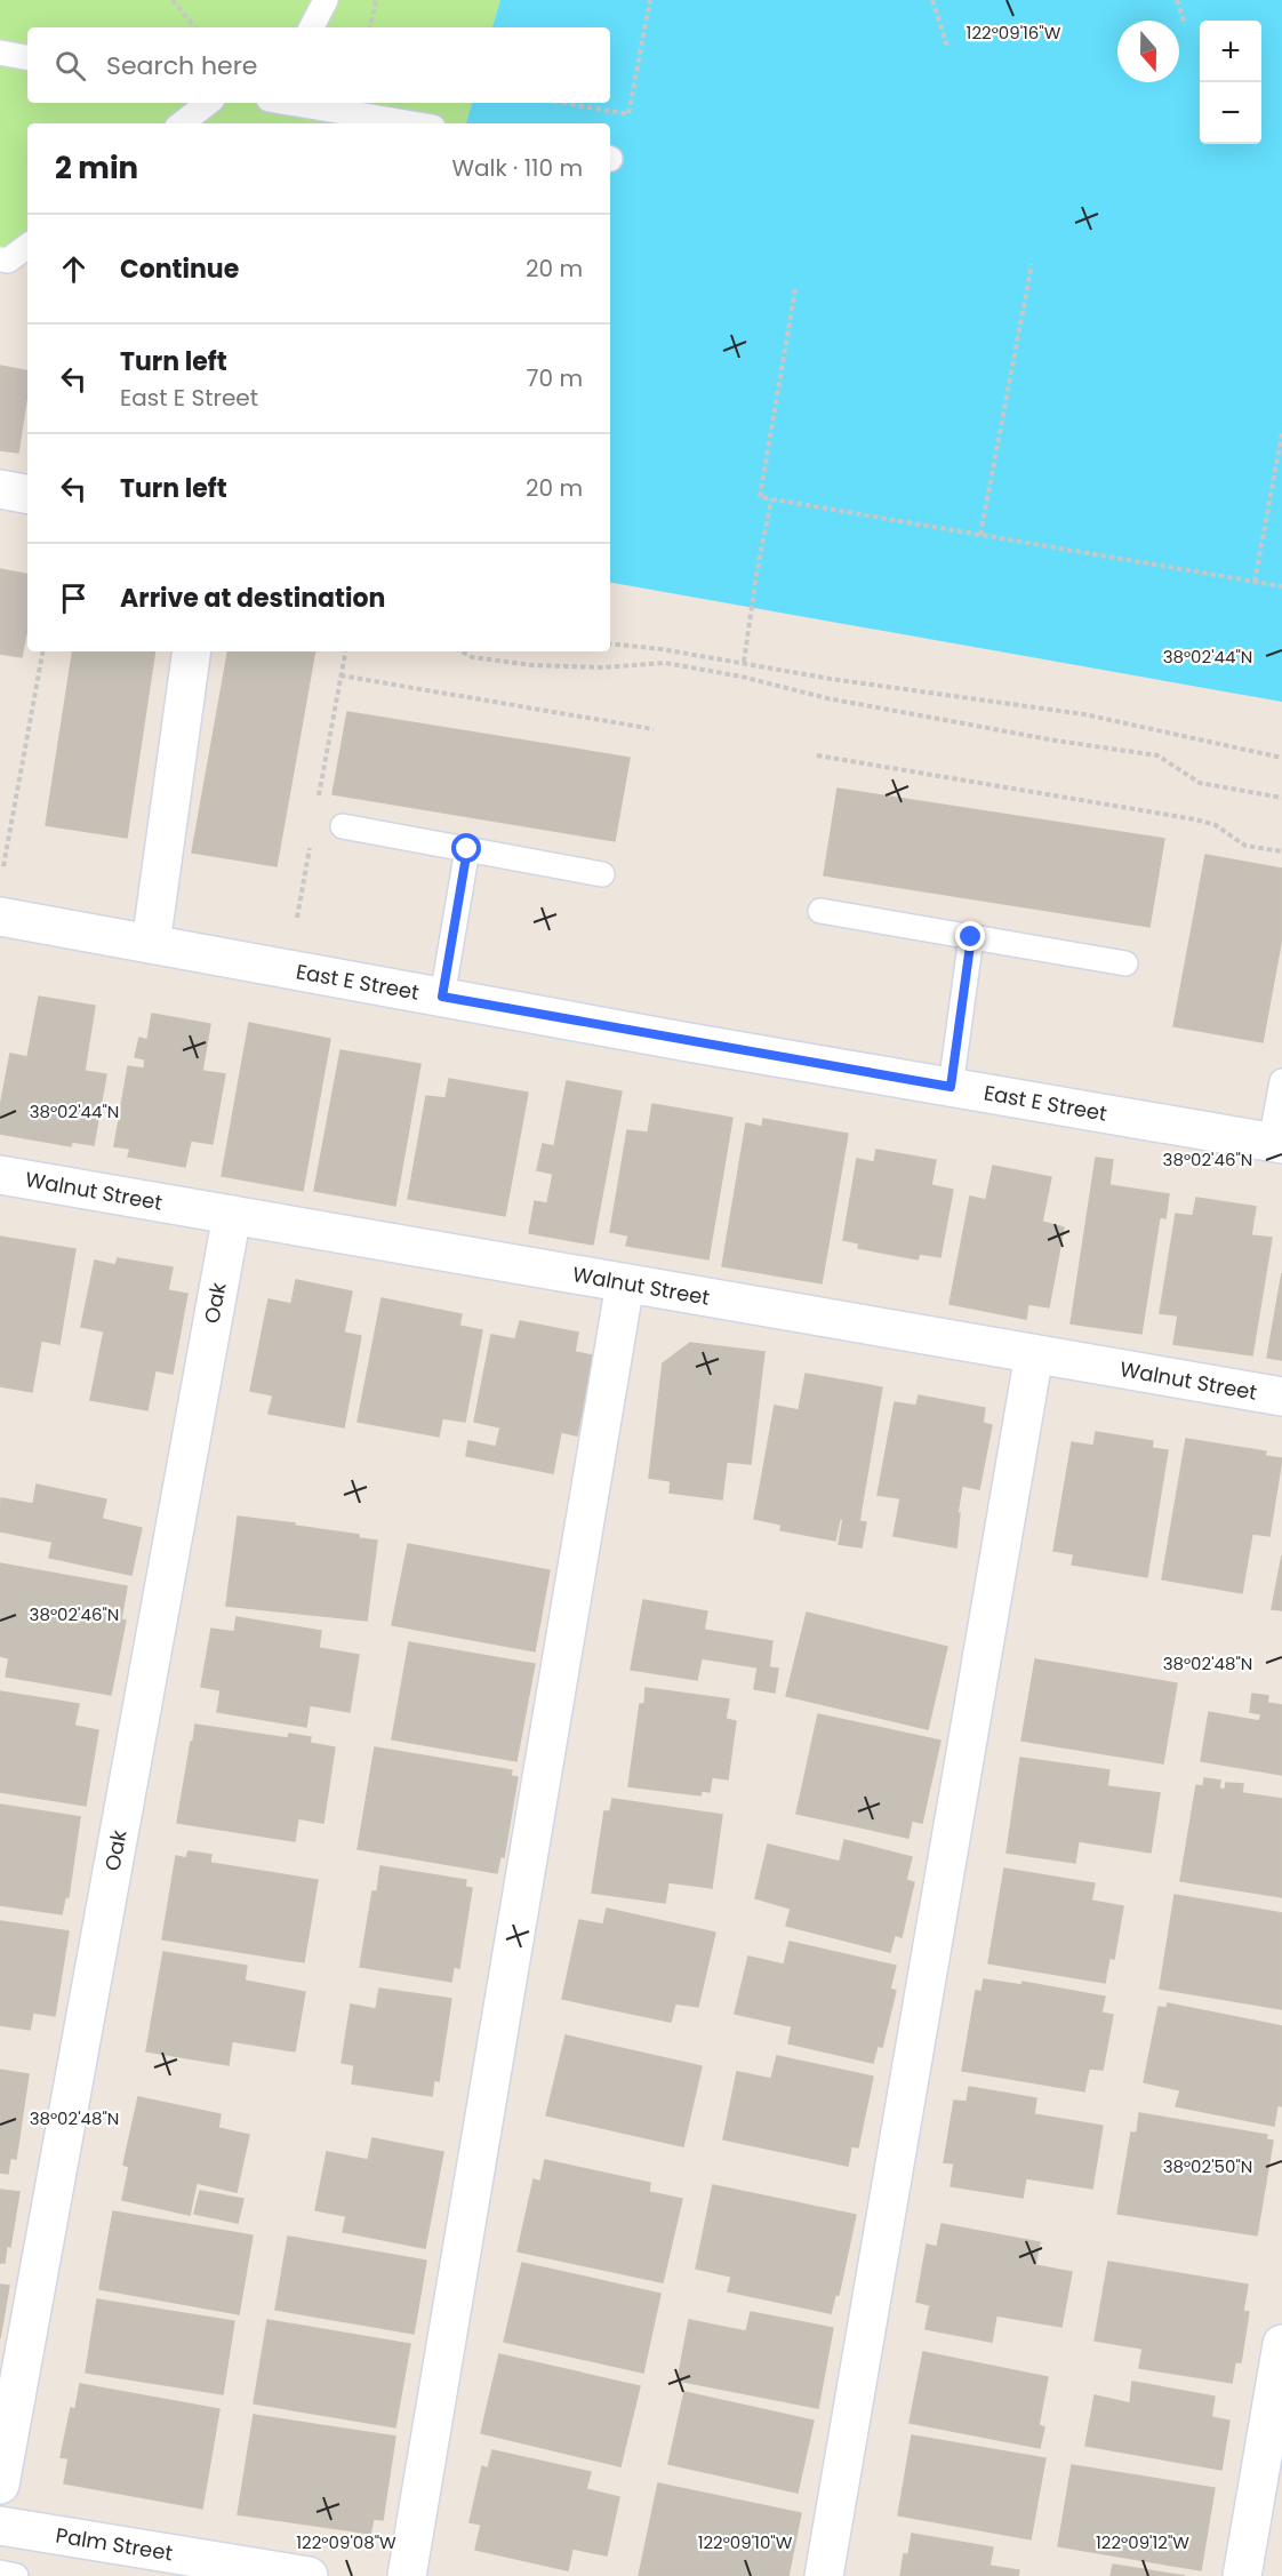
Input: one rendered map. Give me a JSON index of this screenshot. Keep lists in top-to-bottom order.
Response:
{
  "streets": {
    "street": [
      "East E Street",
      "Walnut Street",
      "Oak",
      "Palm Street"
    ]
  },
  "crossings": [
    ["Walnut Street", "Oak"]
  ],
  "north": "bottom",
  "page": {
    "map_buttons": ["+", "−"],
    "search": "Search here",
    "heading": ["2 min", "Walk · 110 m"],
    "list": [
      ["Continue", "20 m"],
      ["Turn left", "East E Street", "70 m"],
      ["Turn left", "20 m"],
      "Arrive at destination"
    ]
  },
  "coordinates": [
    "122°09'16\"W",
    "38°02'44\"N",
    "38°02'46\"N",
    "38°02'48\"N",
    "38°02'50\"N",
    "122°09'08\"W",
    "122°09'10\"W",
    "122°09'12\"W"
  ]
}
